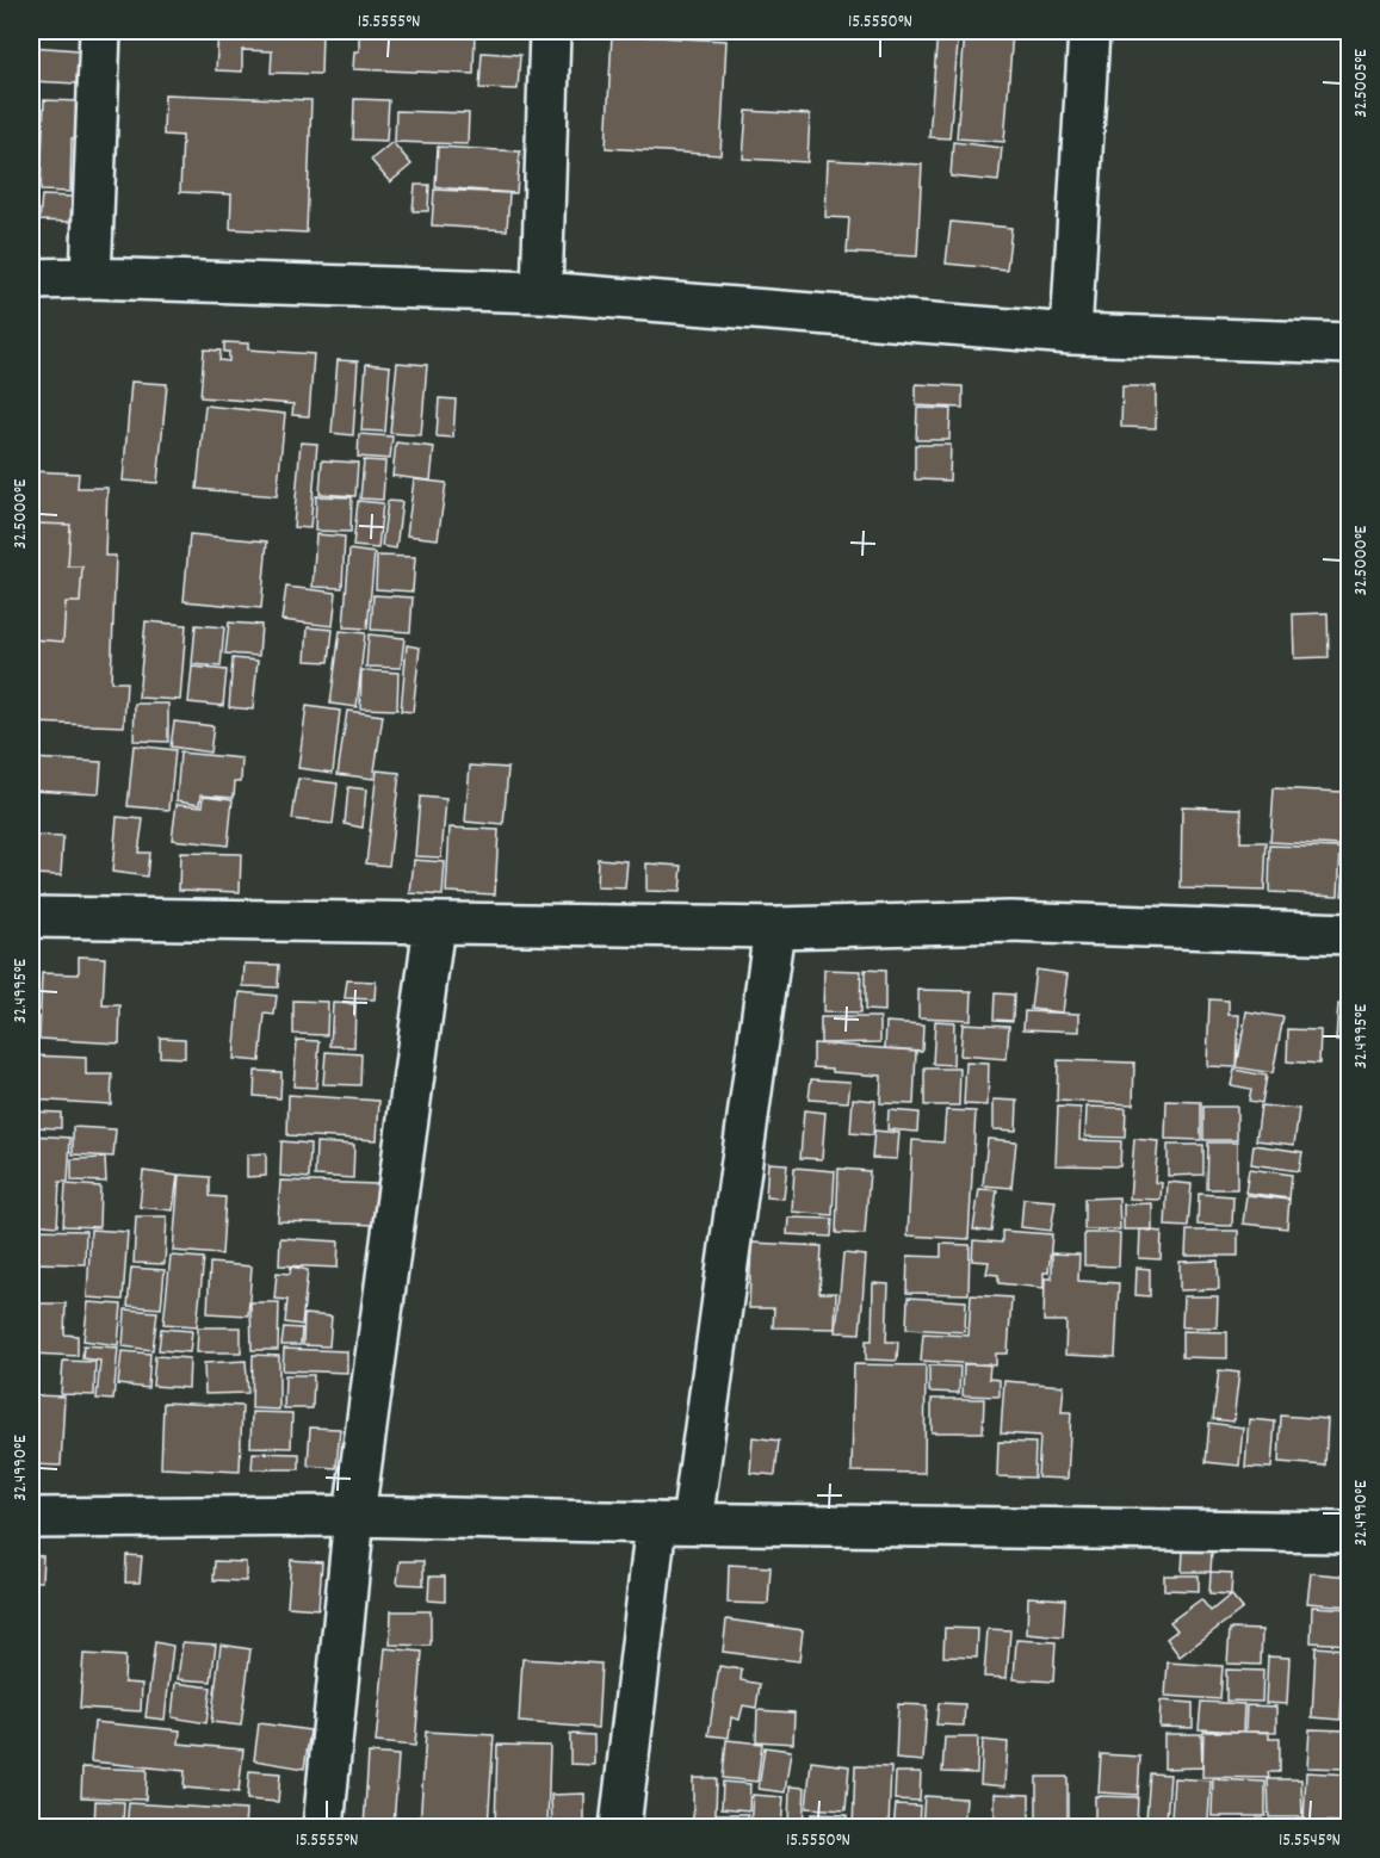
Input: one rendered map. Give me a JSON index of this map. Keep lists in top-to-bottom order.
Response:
{
  "coordinates": [
    "15.5555°N",
    "15.5550°N",
    "32.5005°E",
    "32.5000°E",
    "32.4995°E",
    "32.4990°E",
    "15.5545°N"
  ]
}
